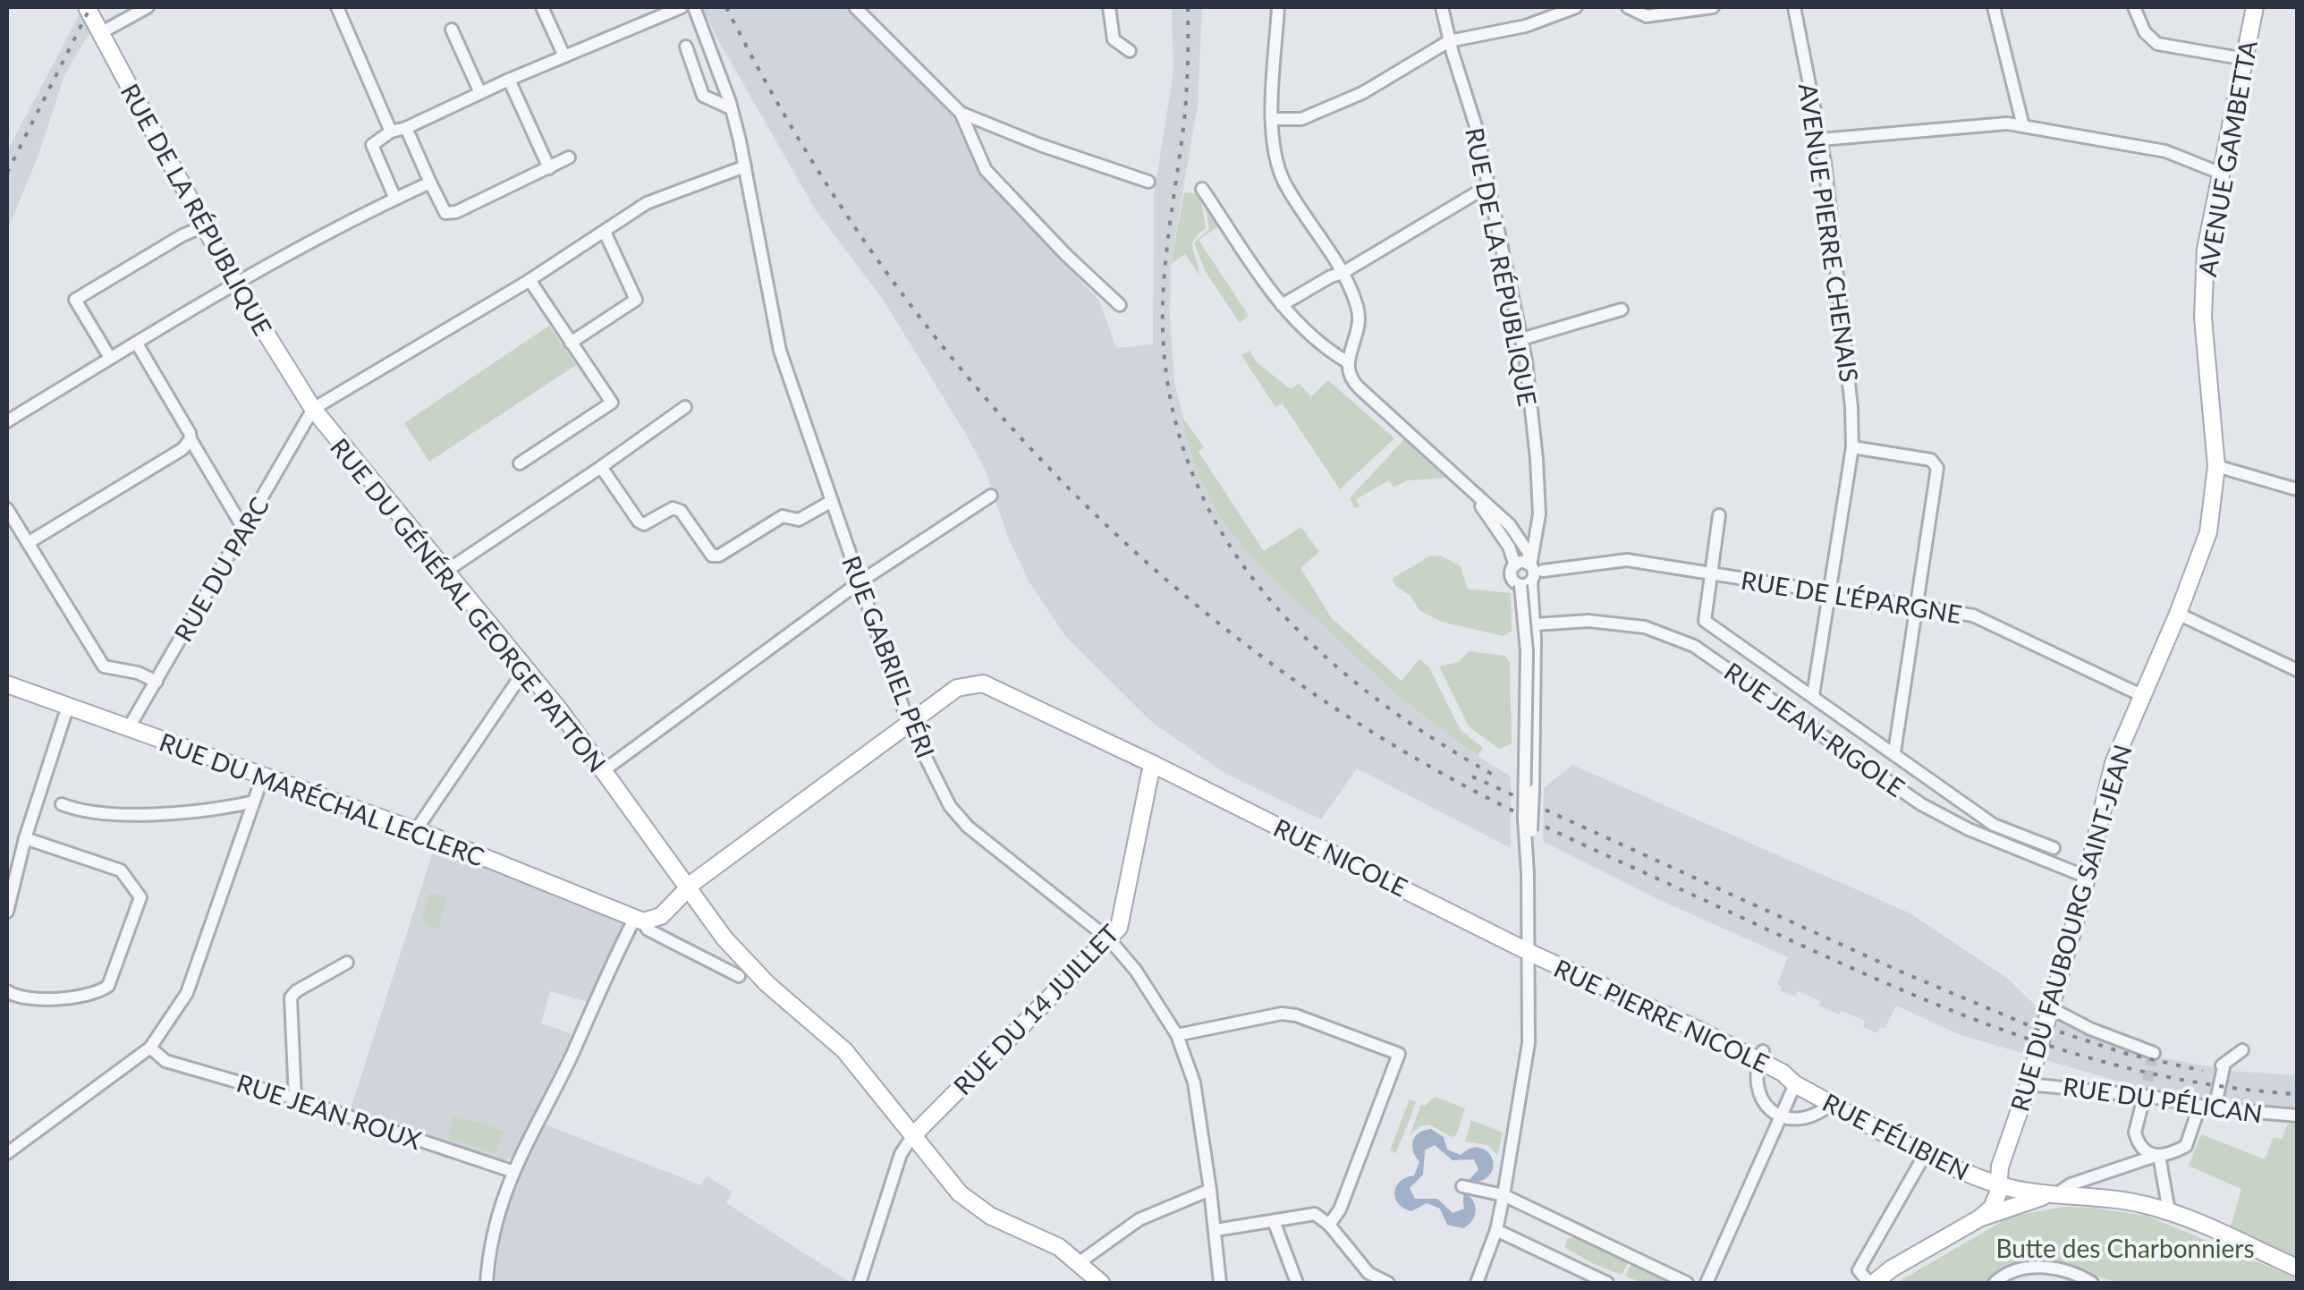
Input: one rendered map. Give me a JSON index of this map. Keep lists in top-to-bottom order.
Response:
{
  "streets": {
    "main road": [
      "AVENUE GAMBETTA",
      "RUE DE LA RÉPUBLIQUE",
      "RUE DU GÉNÉRAL GEORGE PATTON",
      "RUE DU MARÉCHAL LECLERC",
      "RUE NICOLE",
      "RUE DU FAUBOURG SAINT-JEAN",
      "RUE DU 14 JUILLET",
      "RUE PIERRE NICOLE",
      "RUE FÉLIBIEN"
    ],
    "street": [
      "AVENUE PIERRE CHENAIS",
      "RUE DU PARC",
      "RUE DE L'ÉPARGNE",
      "RUE GABRIEL PÉRI",
      "RUE JEAN-RIGOLE",
      "RUE DU PÉLICAN",
      "RUE JEAN ROUX"
    ]
  },
  "crossings": [
    ["AVENUE GAMBETTA", "RUE DU FAUBOURG SAINT-JEAN"],
    ["RUE DE LA RÉPUBLIQUE", "RUE DU PARC"],
    ["RUE DE LA RÉPUBLIQUE", "RUE DE L'ÉPARGNE"],
    ["RUE DE LA RÉPUBLIQUE", "RUE DU GÉNÉRAL GEORGE PATTON"],
    ["AVENUE PIERRE CHENAIS", "RUE DE L'ÉPARGNE"],
    ["RUE DU PARC", "RUE DU GÉNÉRAL GEORGE PATTON"],
    ["RUE DU PARC", "RUE DU MARÉCHAL LECLERC"],
    ["RUE DE L'ÉPARGNE", "RUE DU FAUBOURG SAINT-JEAN"],
    ["RUE DU GÉNÉRAL GEORGE PATTON", "RUE NICOLE"],
    ["RUE DU GÉNÉRAL GEORGE PATTON", "RUE DU 14 JUILLET"],
    ["RUE GABRIEL PÉRI", "RUE NICOLE"],
    ["RUE GABRIEL PÉRI", "RUE DU 14 JUILLET"],
    ["RUE JEAN-RIGOLE", "RUE DU FAUBOURG SAINT-JEAN"],
    ["RUE NICOLE", "RUE DU 14 JUILLET"],
    ["RUE NICOLE", "RUE PIERRE NICOLE"],
    ["RUE DU FAUBOURG SAINT-JEAN", "RUE DU PÉLICAN"],
    ["RUE DU FAUBOURG SAINT-JEAN", "RUE FÉLIBIEN"],
    ["RUE PIERRE NICOLE", "RUE FÉLIBIEN"]
  ],
  "parks": ["Butte des Charbonniers"]
}
